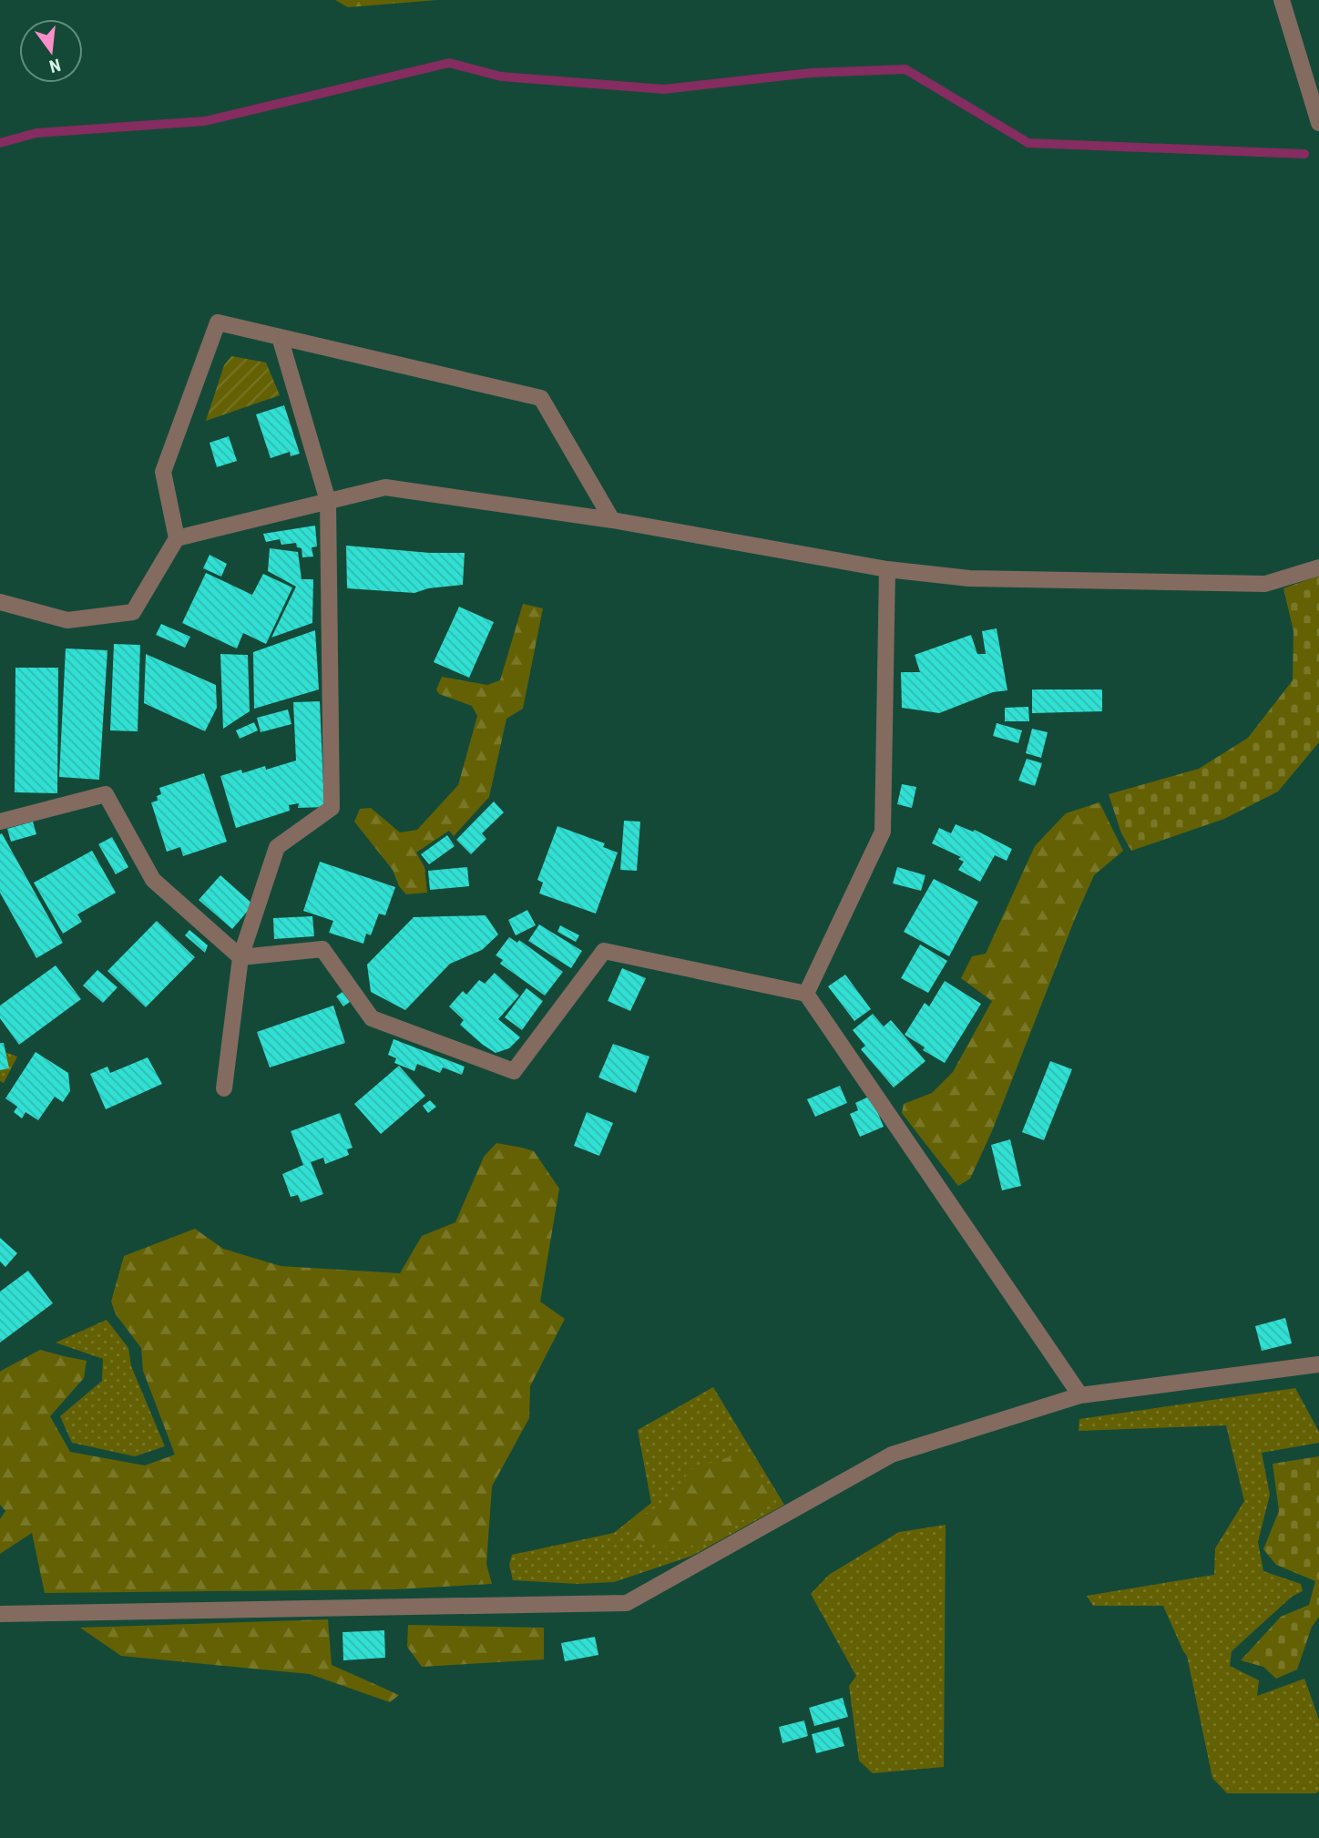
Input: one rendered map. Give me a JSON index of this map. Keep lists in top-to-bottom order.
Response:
{
  "north": "bottom"
}
